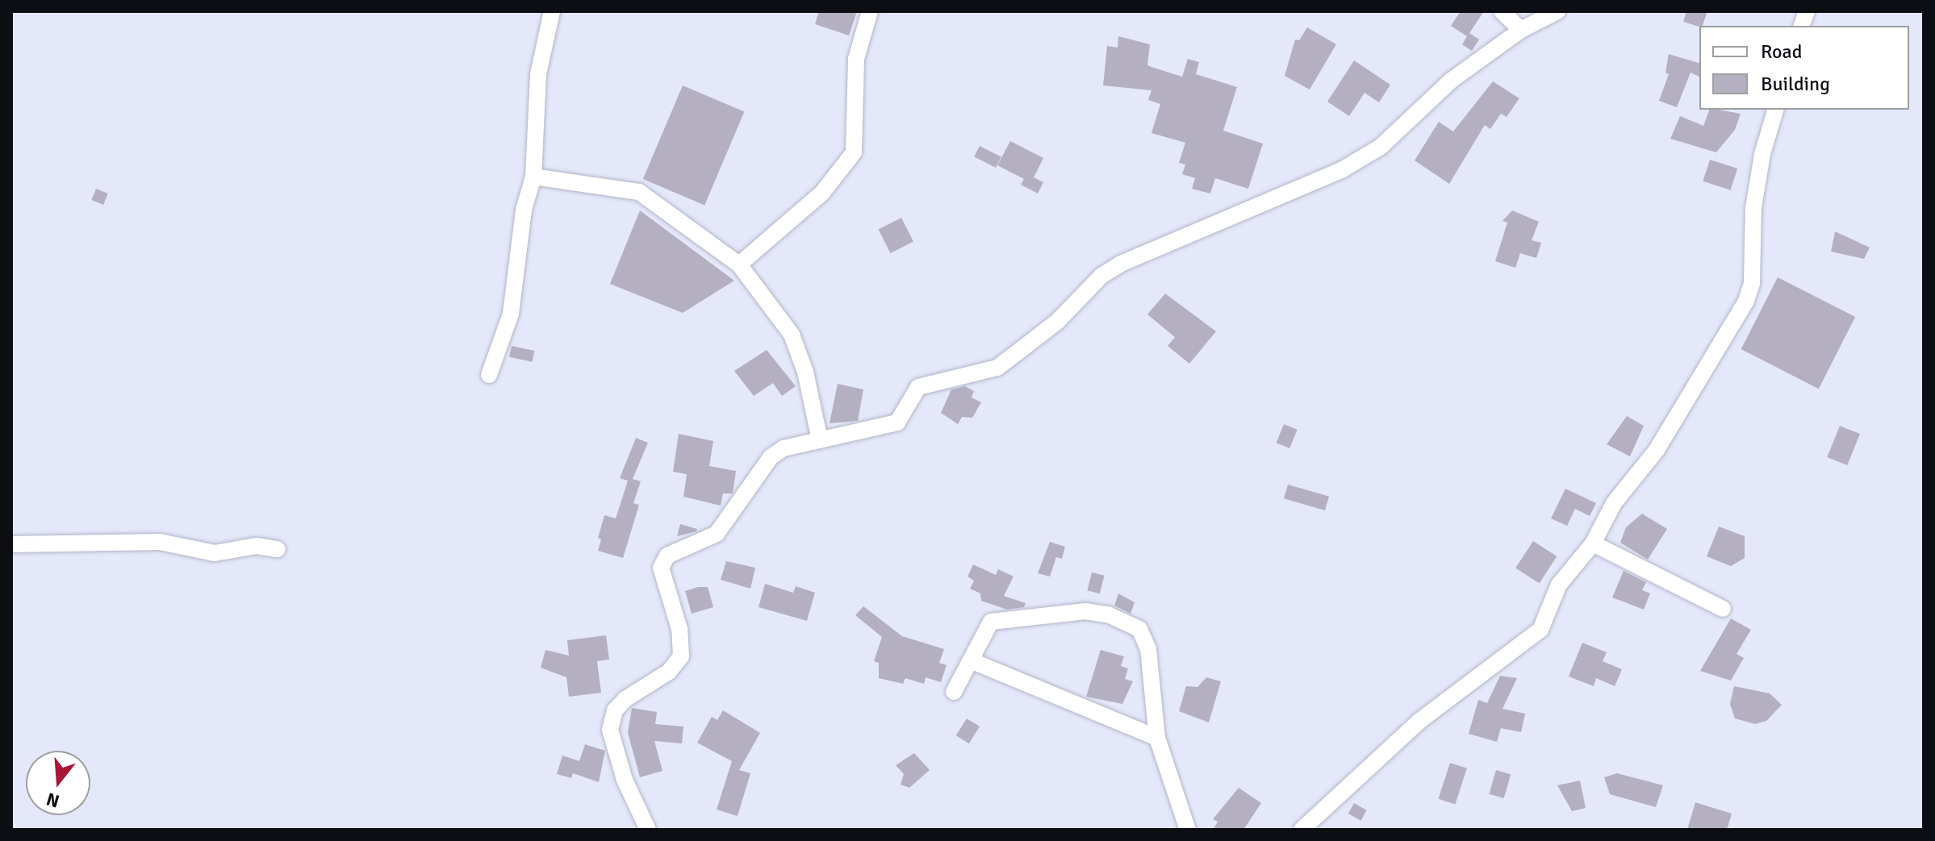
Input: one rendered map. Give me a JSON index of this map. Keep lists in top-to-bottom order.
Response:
{
  "legend": ["Road", "Building"],
  "north": "bottom"
}
